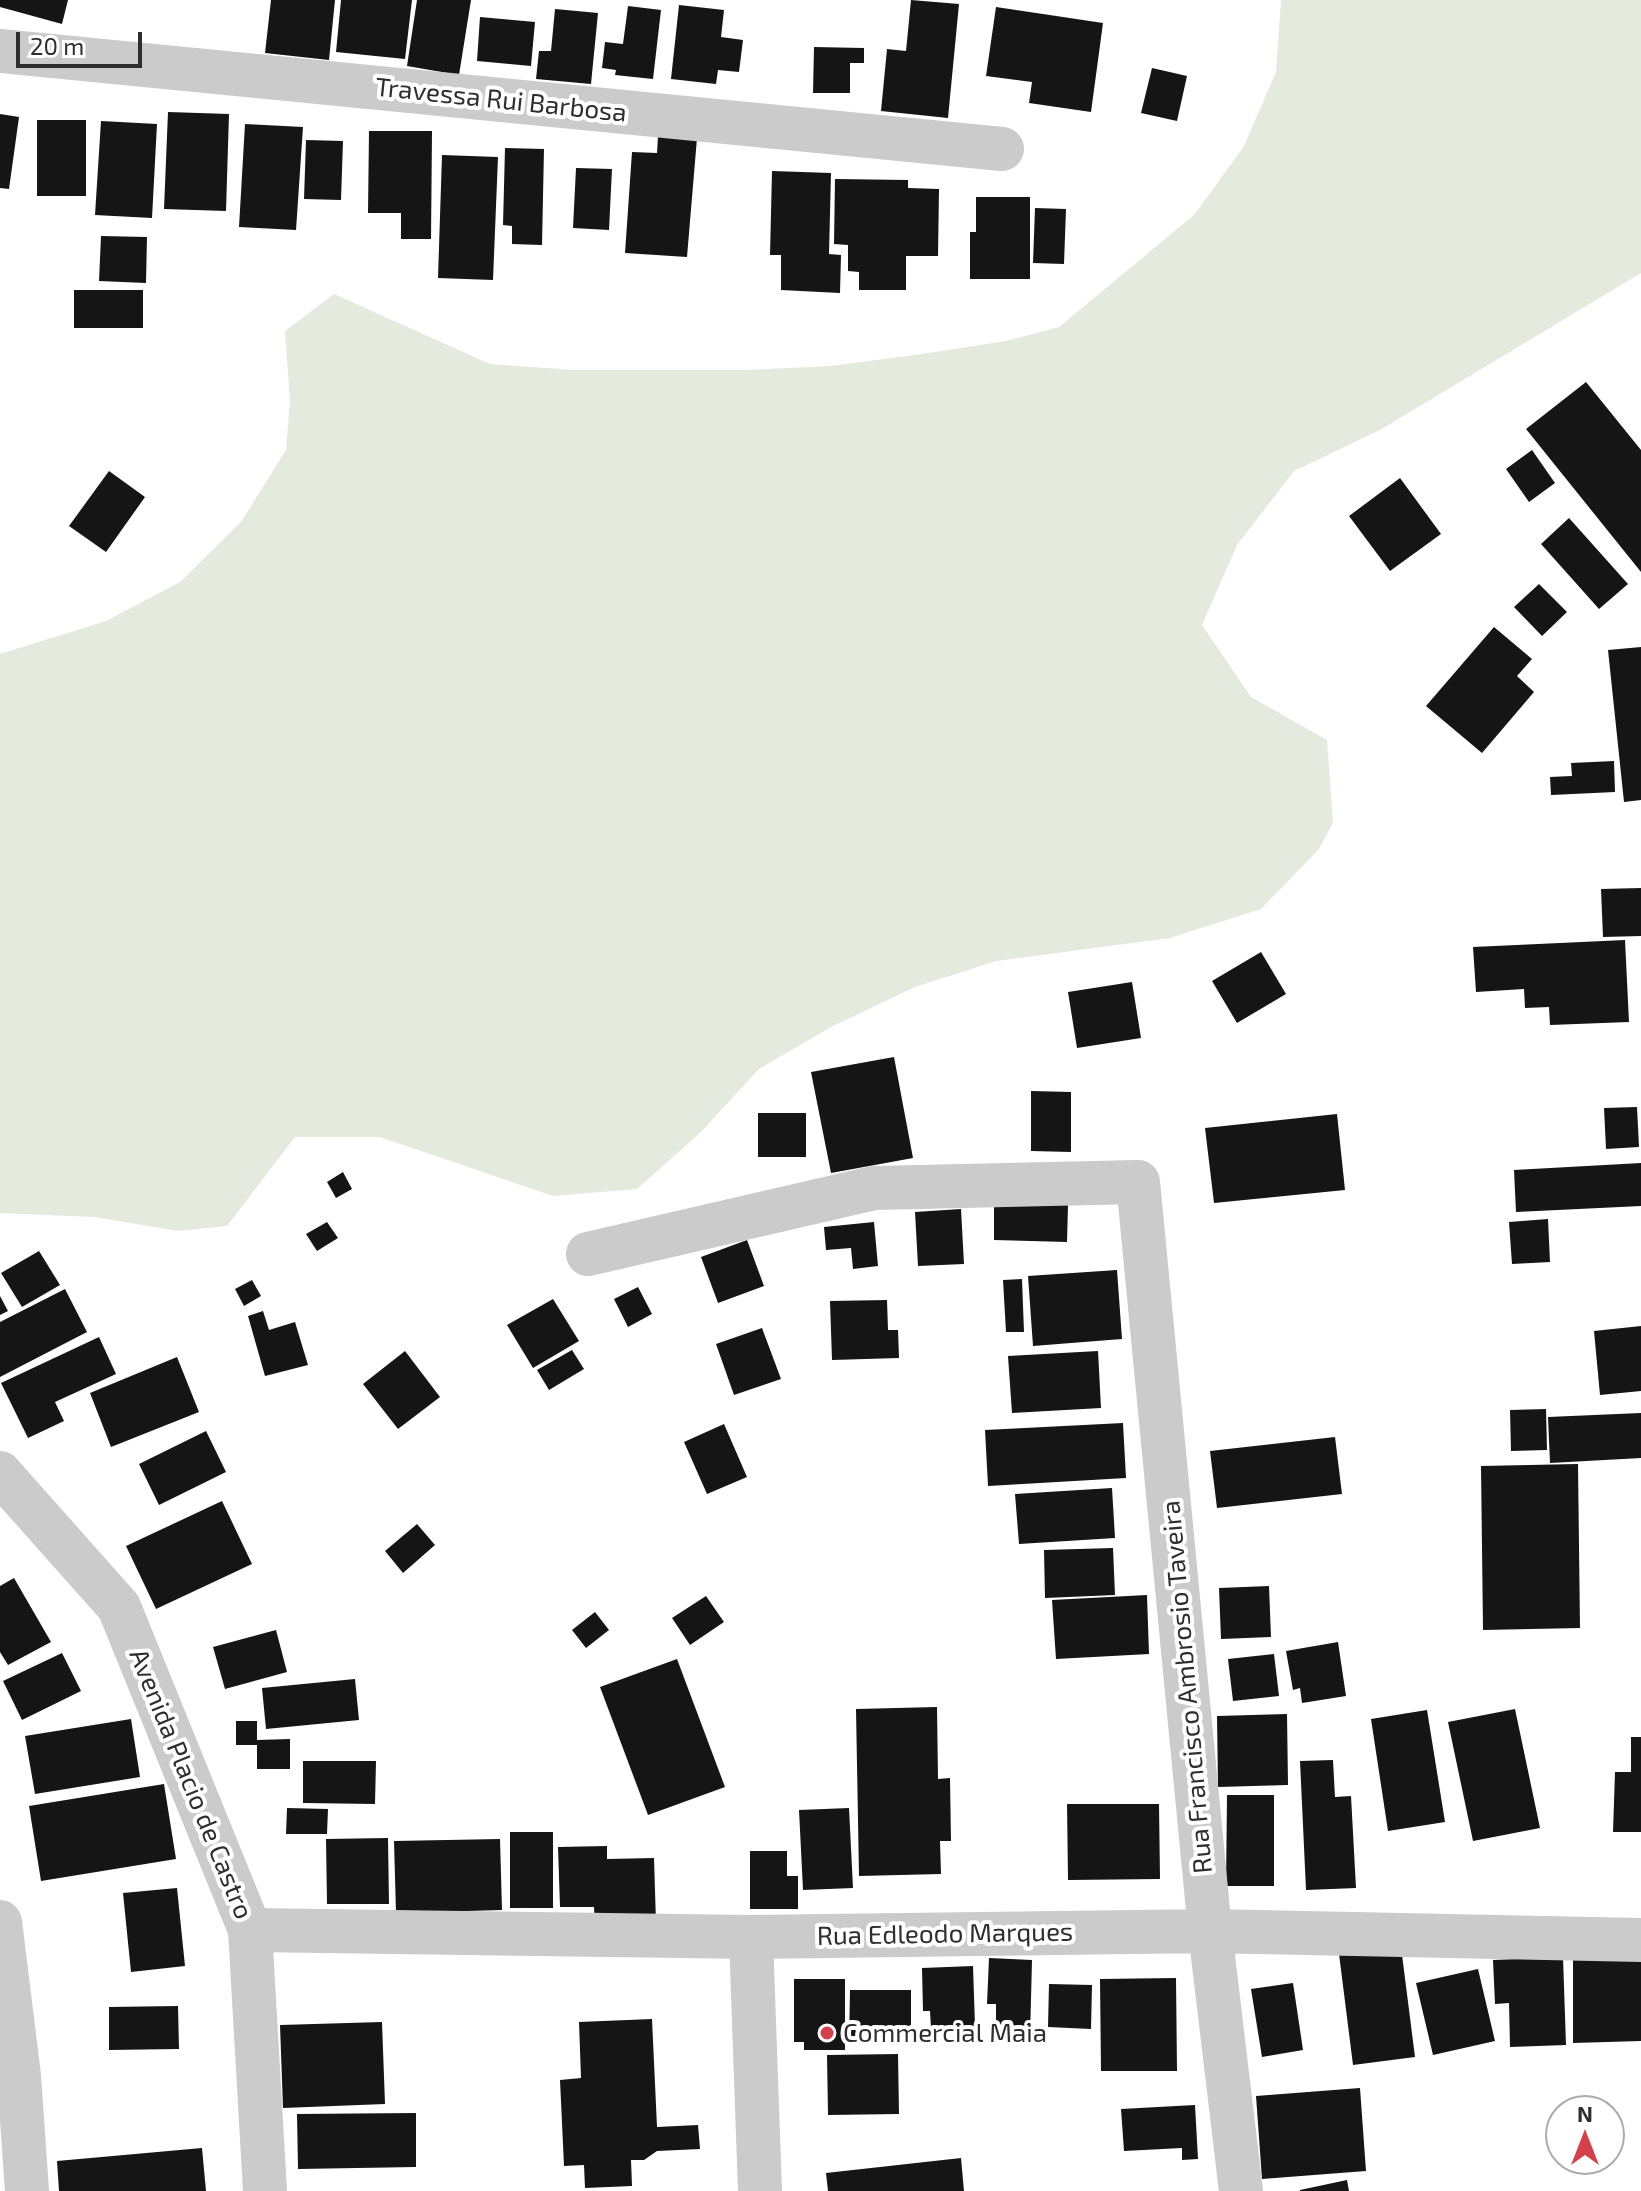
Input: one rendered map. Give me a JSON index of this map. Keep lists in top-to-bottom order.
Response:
{
  "streets": {
    "street": [
      "Travessa Rui Barbosa",
      "Rua Francisco Ambrosio Taveira",
      "Avenida Placio de Castro",
      "Rua Edleodo Marques"
    ]
  },
  "crossings": [
    ["Rua Francisco Ambrosio Taveira", "Rua Edleodo Marques"],
    ["Avenida Placio de Castro", "Rua Edleodo Marques"]
  ],
  "places": ["Commercial Maia"],
  "scale_bar": "20 m",
  "north": "top"
}
